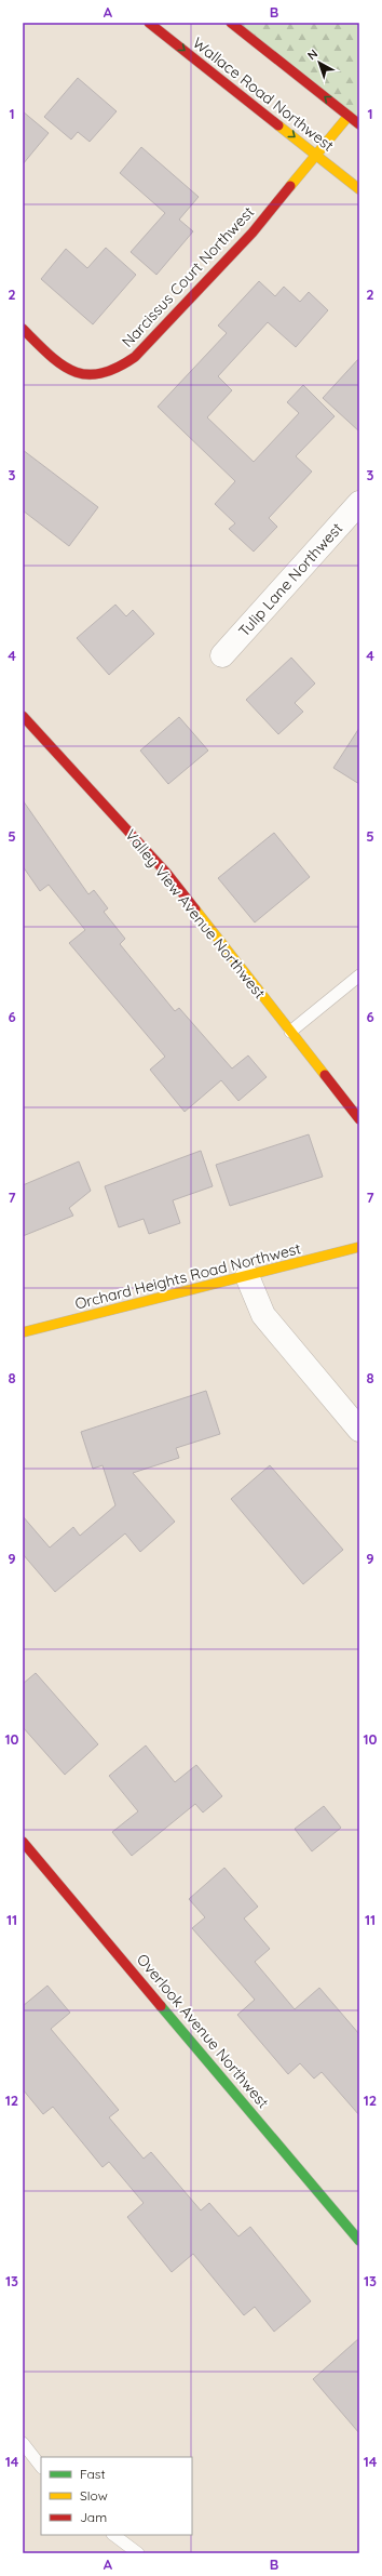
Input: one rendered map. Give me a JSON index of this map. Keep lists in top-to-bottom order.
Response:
{
  "streets": {
    "street": [
      "Wallace Road Northwest",
      "Narcissus Court Northwest",
      "Tulip Lane Northwest",
      "Valley View Avenue Northwest",
      "Orchard Heights Road Northwest",
      "Overlook Avenue Northwest"
    ]
  },
  "crossings": [
    ["Wallace Road Northwest", "Narcissus Court Northwest"]
  ],
  "legend": ["Fast", "Slow", "Jam"],
  "north": "top left",
  "grid": {
    "columns": ["A", "B"],
    "rows": [
      "1",
      "2",
      "3",
      "4",
      "5",
      "6",
      "7",
      "8",
      "9",
      "10",
      "11",
      "12",
      "13",
      "14"
    ]
  }
}
